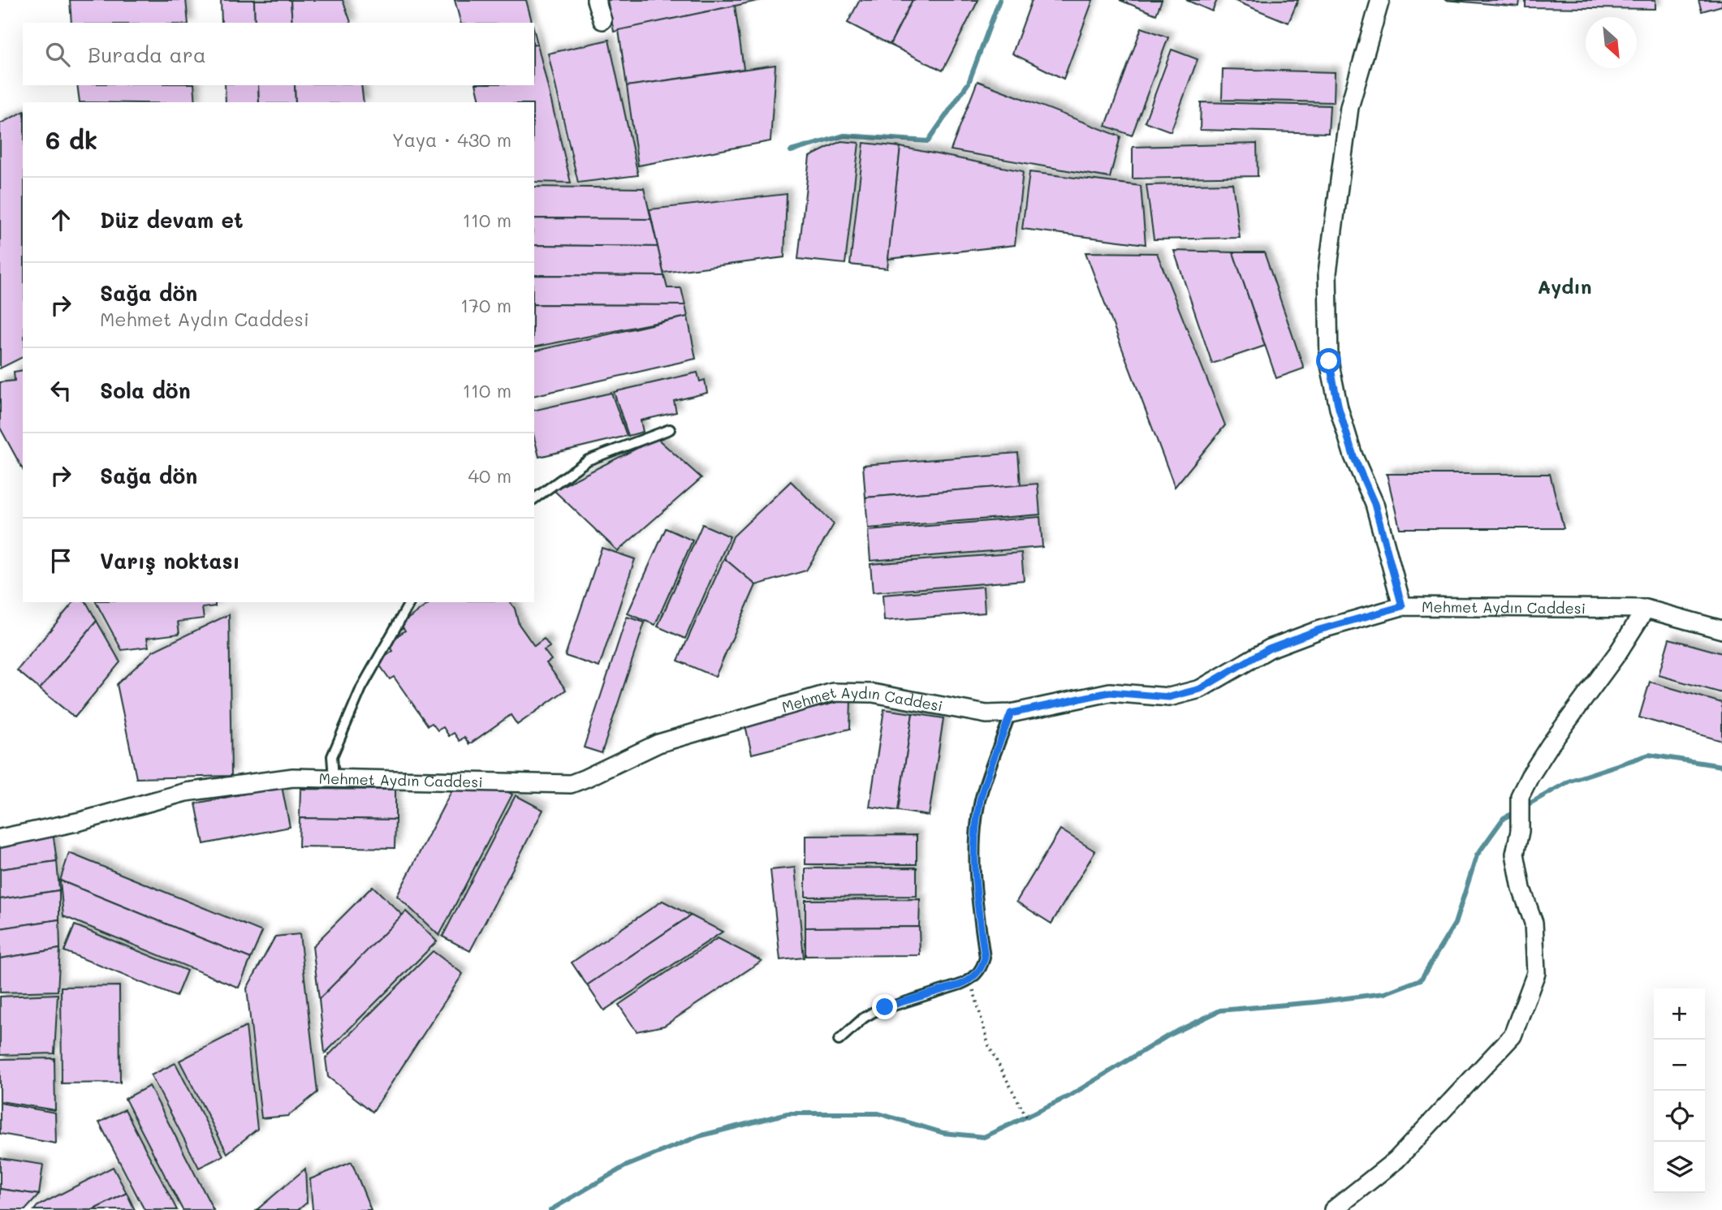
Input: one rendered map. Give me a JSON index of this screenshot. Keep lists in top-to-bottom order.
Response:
{
  "streets": {
    "street": ["Mehmet Aydın Caddesi"]
  },
  "districts": ["Aydın"],
  "north": "bottom right",
  "page": {
    "search": "Burada ara",
    "heading": ["6 dk", "Yaya · 430 m"],
    "list": [
      ["Düz devam et", "110 m"],
      ["Sağa dön", "Mehmet Aydın Caddesi", "170 m"],
      ["Sola dön", "110 m"],
      ["Sağa dön", "40 m"],
      "Varış noktası"
    ],
    "map_buttons": ["+", "−"]
  }
}
